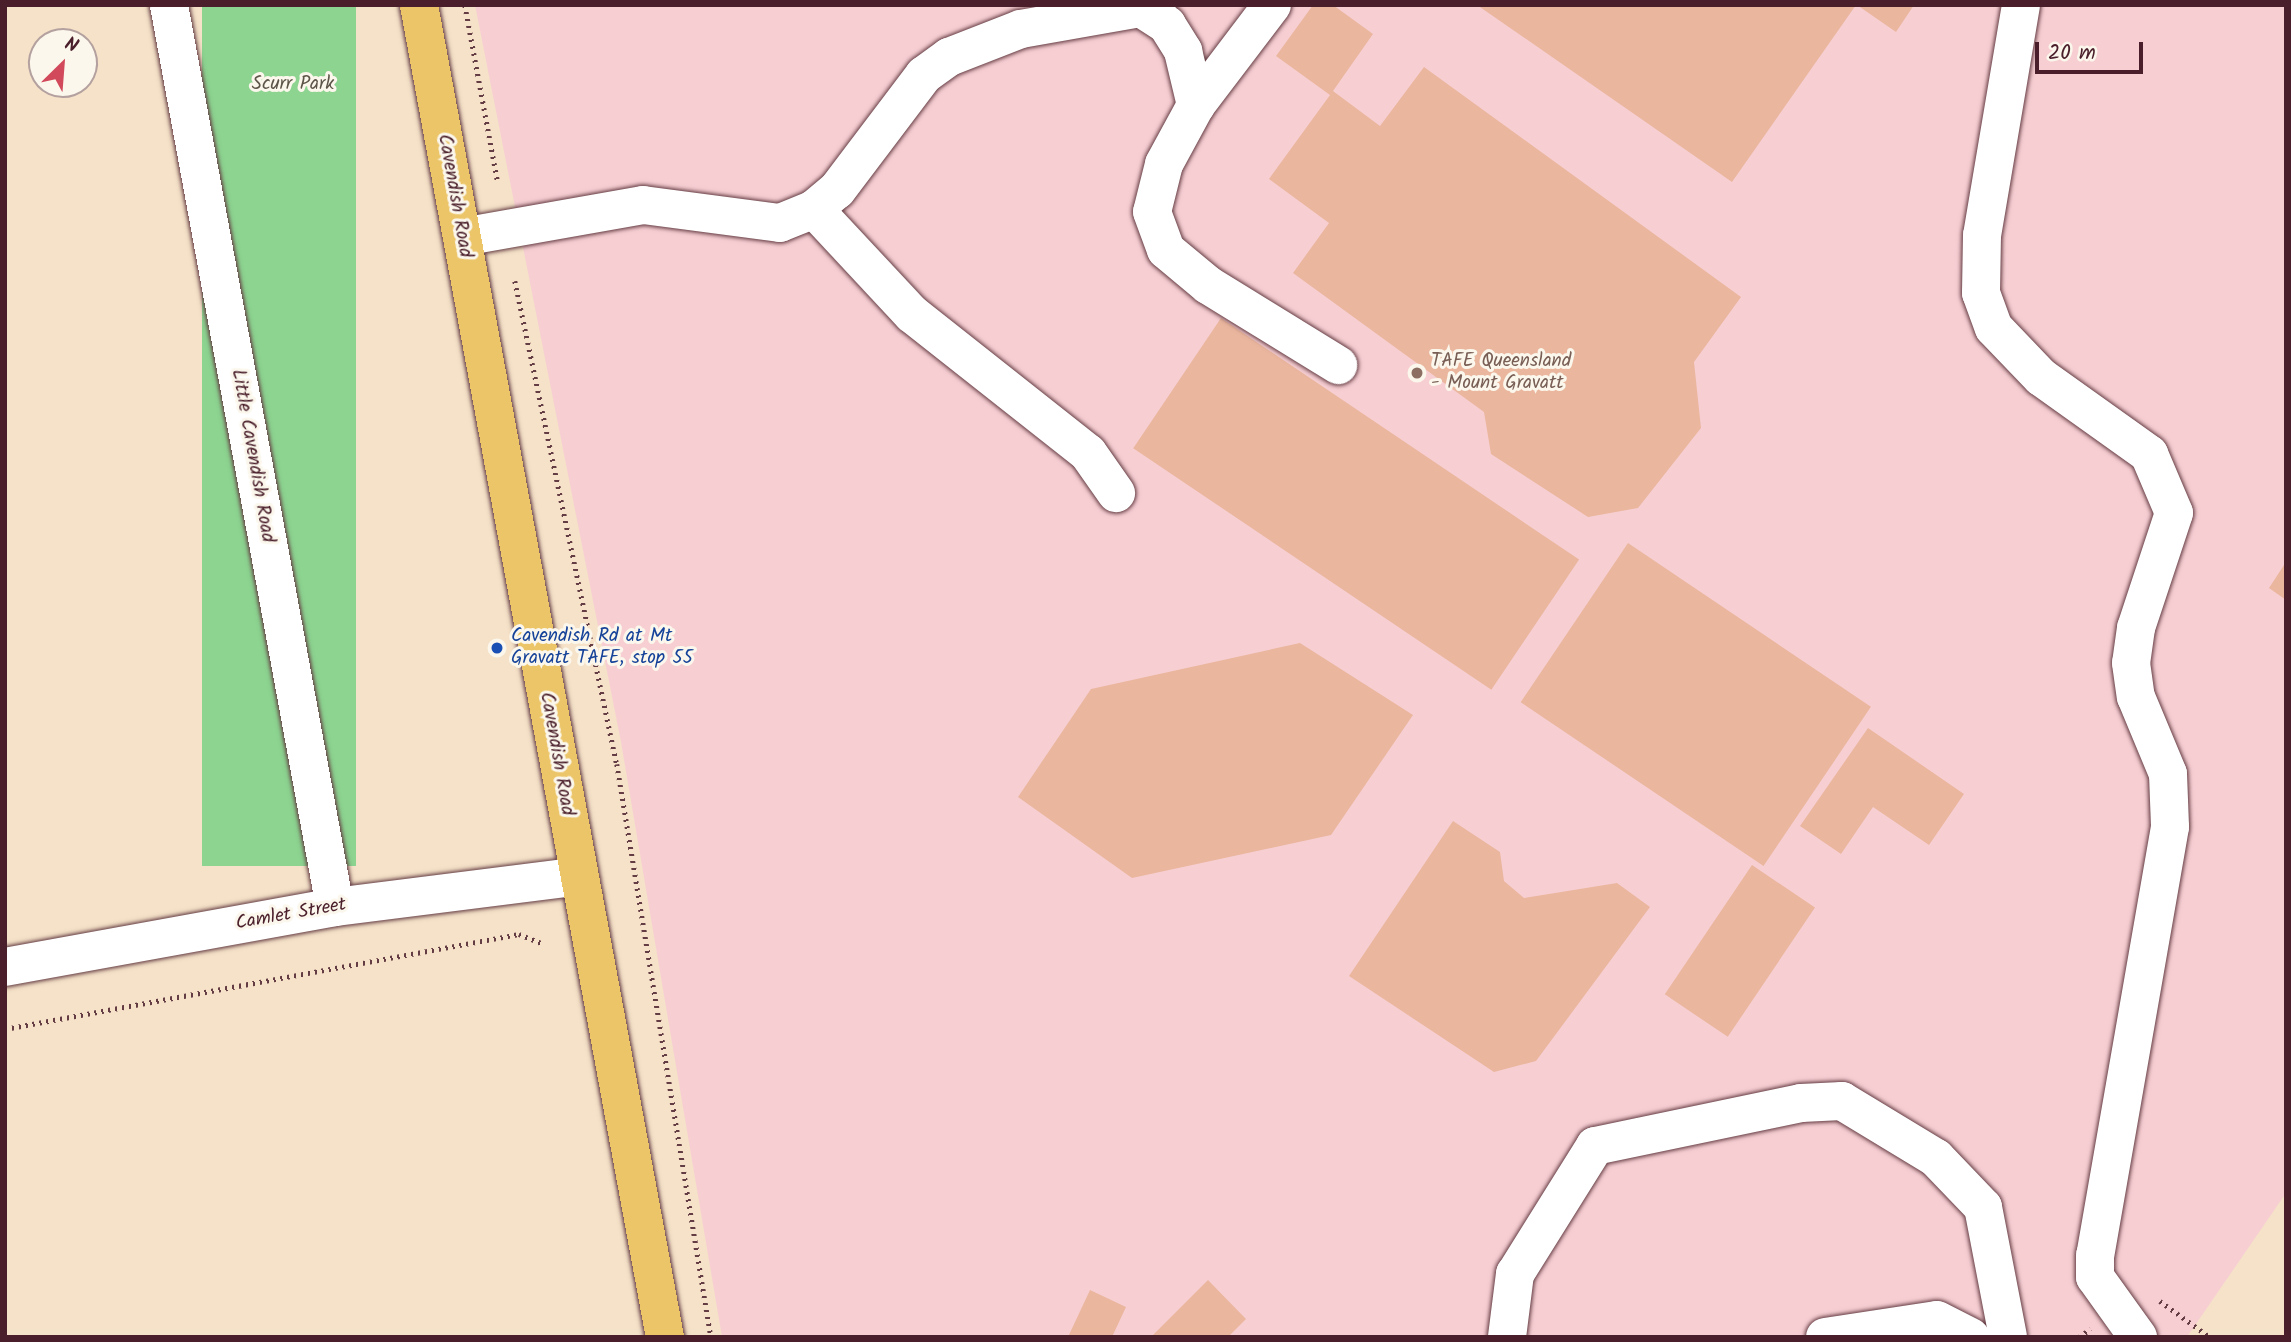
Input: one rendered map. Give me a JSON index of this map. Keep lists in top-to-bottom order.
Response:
{
  "streets": {
    "main road": ["Cavendish Road"],
    "street": ["Little Cavendish Road", "Camlet Street"]
  },
  "crossings": [
    ["Cavendish Road", "Camlet Street"],
    ["Little Cavendish Road", "Camlet Street"]
  ],
  "parks": ["Scurr Park"],
  "places": ["TAFE Queensland - Mount Gravatt", "Cavendish Rd at Mt Gravatt TAFE, stop 55"],
  "scale_bar": "20 m",
  "north": "top right"
}
